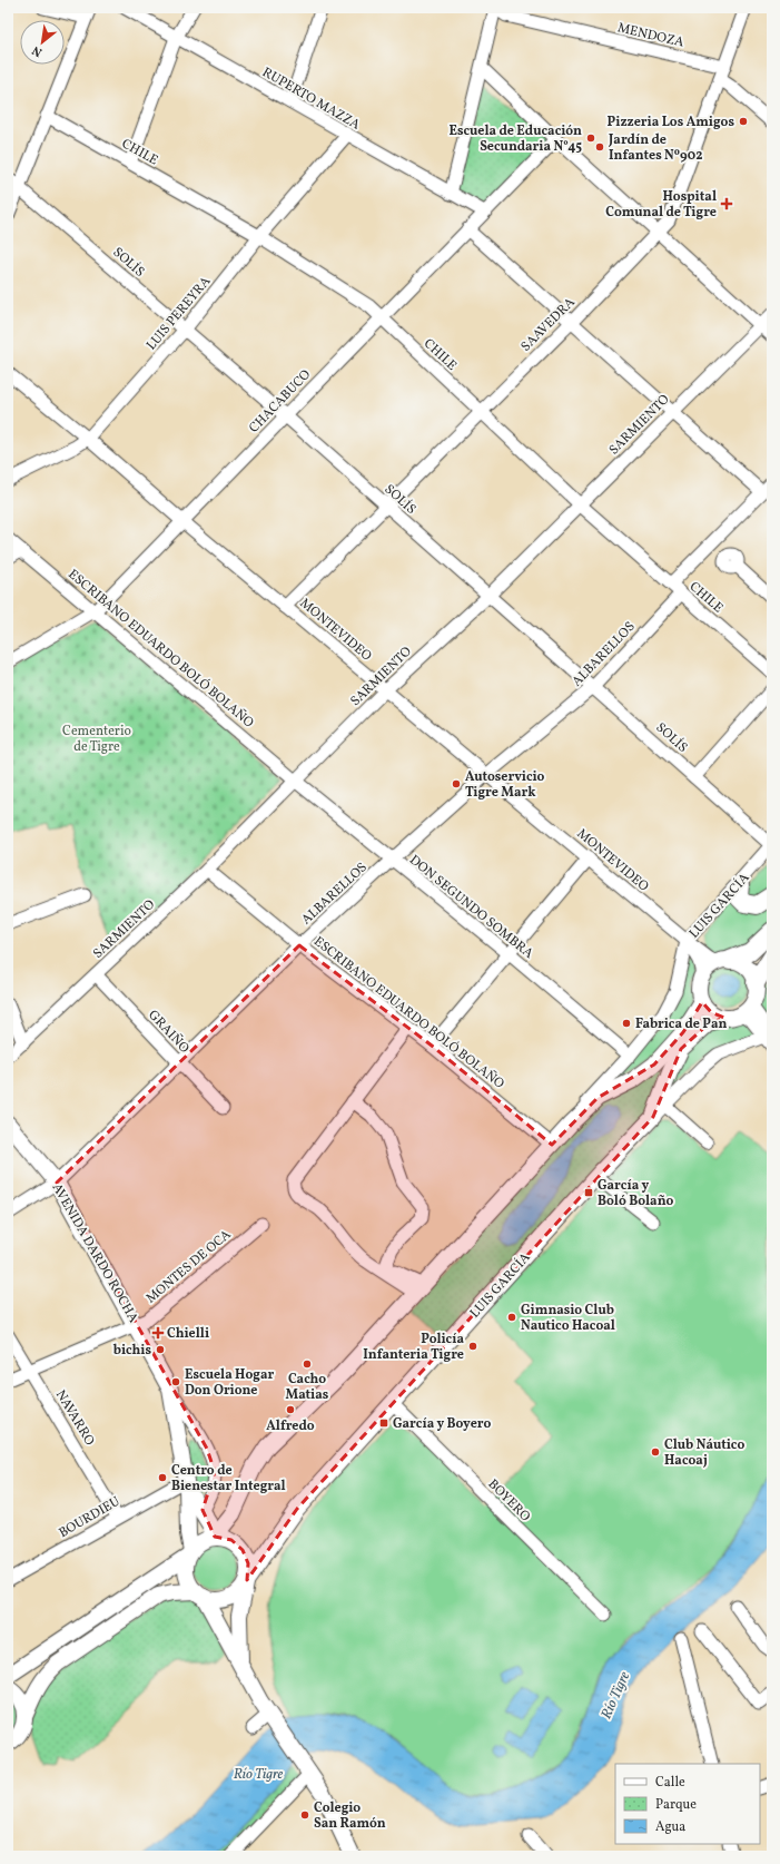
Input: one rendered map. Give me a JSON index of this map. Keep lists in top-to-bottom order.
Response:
{
  "streets": {
    "main road": ["LUIS GARCÍA", "AVENIDA DARDO ROCHA"],
    "street": [
      "MENDOZA",
      "RUPERTO MAZZA",
      "CHILE",
      "SOLÍS",
      "LUIS PEREYRA",
      "SAAVEDRA",
      "CHACABUCO",
      "SARMIENTO",
      "MONTEVIDEO",
      "ESCRIBANO EDUARDO BOLÓ BOLAÑO",
      "ALBARELLOS",
      "DON SEGUNDO SOMBRA",
      "GRAIÑO",
      "MONTES DE OCA",
      "NAVARRO",
      "BOYERO",
      "BOURDIEU"
    ]
  },
  "crossings": [
    ["MENDOZA", "SAAVEDRA"],
    ["RUPERTO MAZZA", "LUIS PEREYRA"],
    ["RUPERTO MAZZA", "CHACABUCO"],
    ["CHILE", "LUIS PEREYRA"],
    ["CHILE", "SAAVEDRA"],
    ["CHILE", "CHACABUCO"],
    ["CHILE", "SARMIENTO"],
    ["CHILE", "ALBARELLOS"],
    ["SOLÍS", "LUIS PEREYRA"],
    ["SOLÍS", "SAAVEDRA"],
    ["SOLÍS", "CHACABUCO"],
    ["SOLÍS", "SARMIENTO"],
    ["SOLÍS", "ALBARELLOS"],
    ["SOLÍS", "LUIS GARCÍA"],
    ["LUIS PEREYRA", "MONTEVIDEO"],
    ["SAAVEDRA", "MONTEVIDEO"],
    ["CHACABUCO", "MONTEVIDEO"],
    ["CHACABUCO", "ESCRIBANO EDUARDO BOLÓ BOLAÑO"],
    ["SARMIENTO", "MONTEVIDEO"],
    ["SARMIENTO", "ESCRIBANO EDUARDO BOLÓ BOLAÑO"],
    ["SARMIENTO", "DON SEGUNDO SOMBRA"],
    ["SARMIENTO", "GRAIÑO"],
    ["MONTEVIDEO", "ALBARELLOS"],
    ["MONTEVIDEO", "LUIS GARCÍA"],
    ["ESCRIBANO EDUARDO BOLÓ BOLAÑO", "ALBARELLOS"],
    ["ESCRIBANO EDUARDO BOLÓ BOLAÑO", "LUIS GARCÍA"],
    ["ESCRIBANO EDUARDO BOLÓ BOLAÑO", "DON SEGUNDO SOMBRA"],
    ["ALBARELLOS", "DON SEGUNDO SOMBRA"],
    ["ALBARELLOS", "GRAIÑO"],
    ["ALBARELLOS", "AVENIDA DARDO ROCHA"],
    ["LUIS GARCÍA", "DON SEGUNDO SOMBRA"],
    ["LUIS GARCÍA", "AVENIDA DARDO ROCHA"],
    ["LUIS GARCÍA", "BOYERO"],
    ["AVENIDA DARDO ROCHA", "MONTES DE OCA"],
    ["AVENIDA DARDO ROCHA", "BOURDIEU"],
    ["MONTES DE OCA", "NAVARRO"],
    ["NAVARRO", "BOURDIEU"]
  ],
  "water": ["Río Tigre"],
  "parks": ["Cementerio de Tigre"],
  "places": {
    "other": [
      "Pizzeria Los Amigos",
      "Escuela de Educación Secundaria N°45",
      "Jardín de Infantes Nº902",
      "Autoservicio Tigre Mark",
      "Fabrica de Pan",
      "Gimnasio Club Nautico Hacoal",
      "Policía Infanteria Tigre",
      "bichis",
      "Cacho Matias",
      "Escuela Hogar Don Orione",
      "Alfredo",
      "Club Náutico Hacoaj",
      "Centro de Bienestar Integral",
      "Colegio San Ramón"
    ],
    "health": ["Hospital Comunal de Tigre", "Chielli"],
    "transit": ["García y Boló Bolaño", "García y Boyero"]
  },
  "legend": ["Calle", "Parque", "Agua"],
  "north": "bottom left"
}
